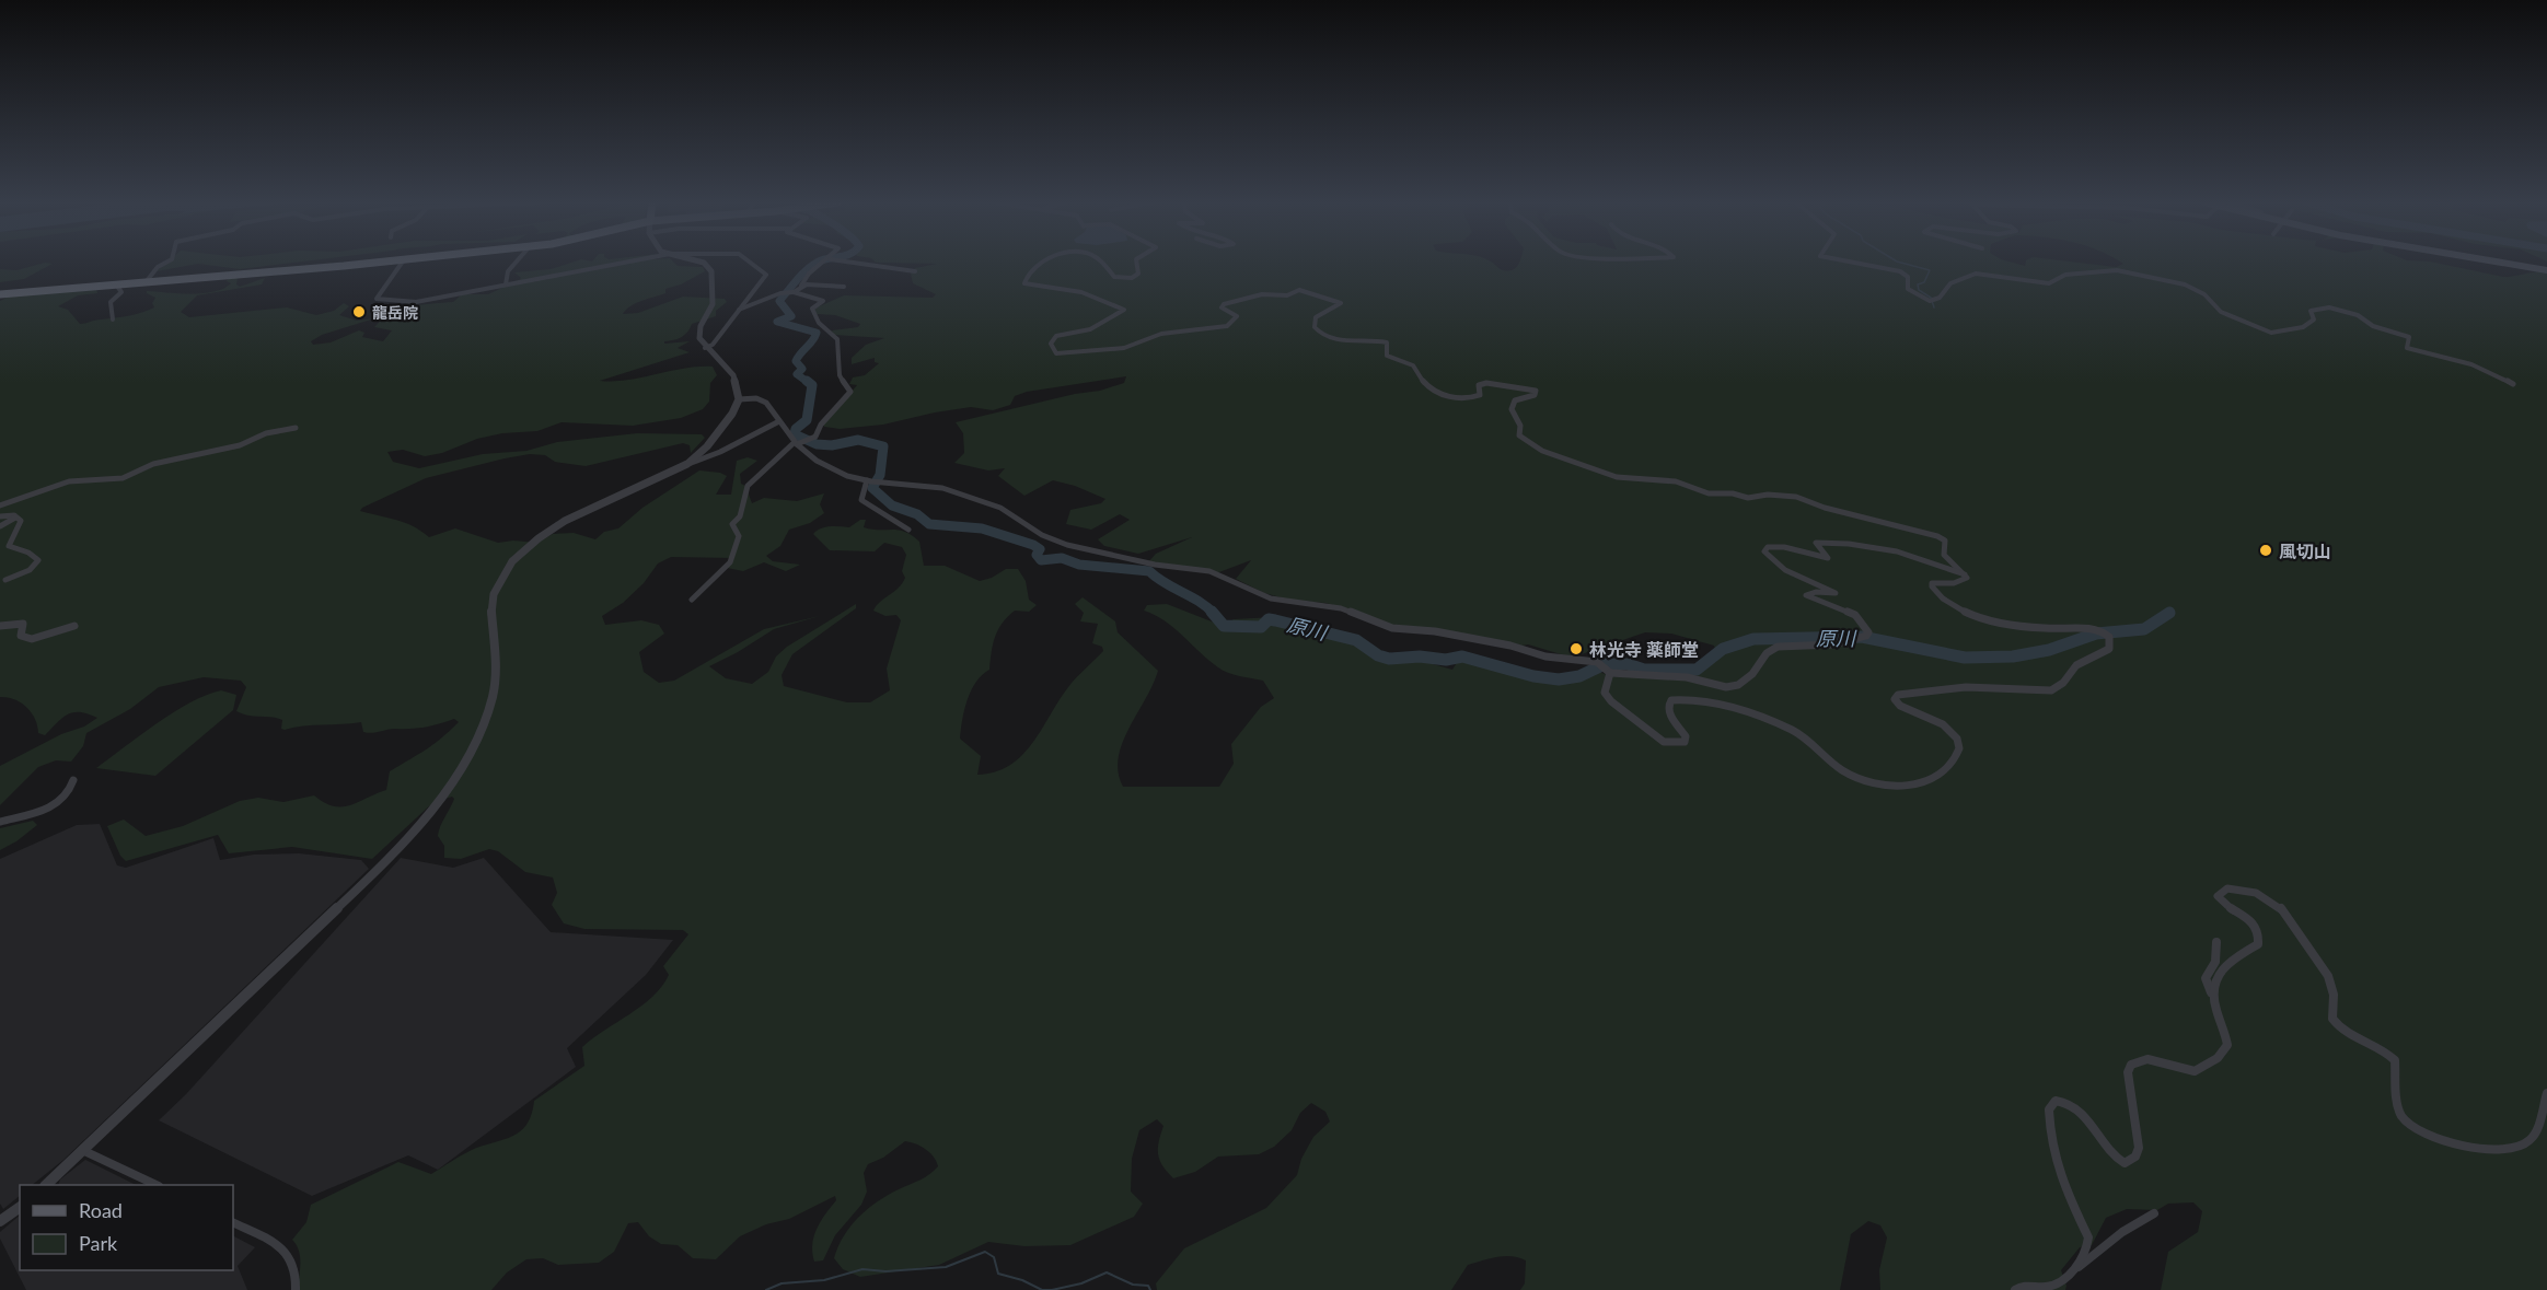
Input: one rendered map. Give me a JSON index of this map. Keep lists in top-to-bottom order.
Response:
{
  "water": ["原川"],
  "places": ["龍岳院", "風切山", "林光寺 薬師堂"],
  "legend": ["Road", "Park"]
}
